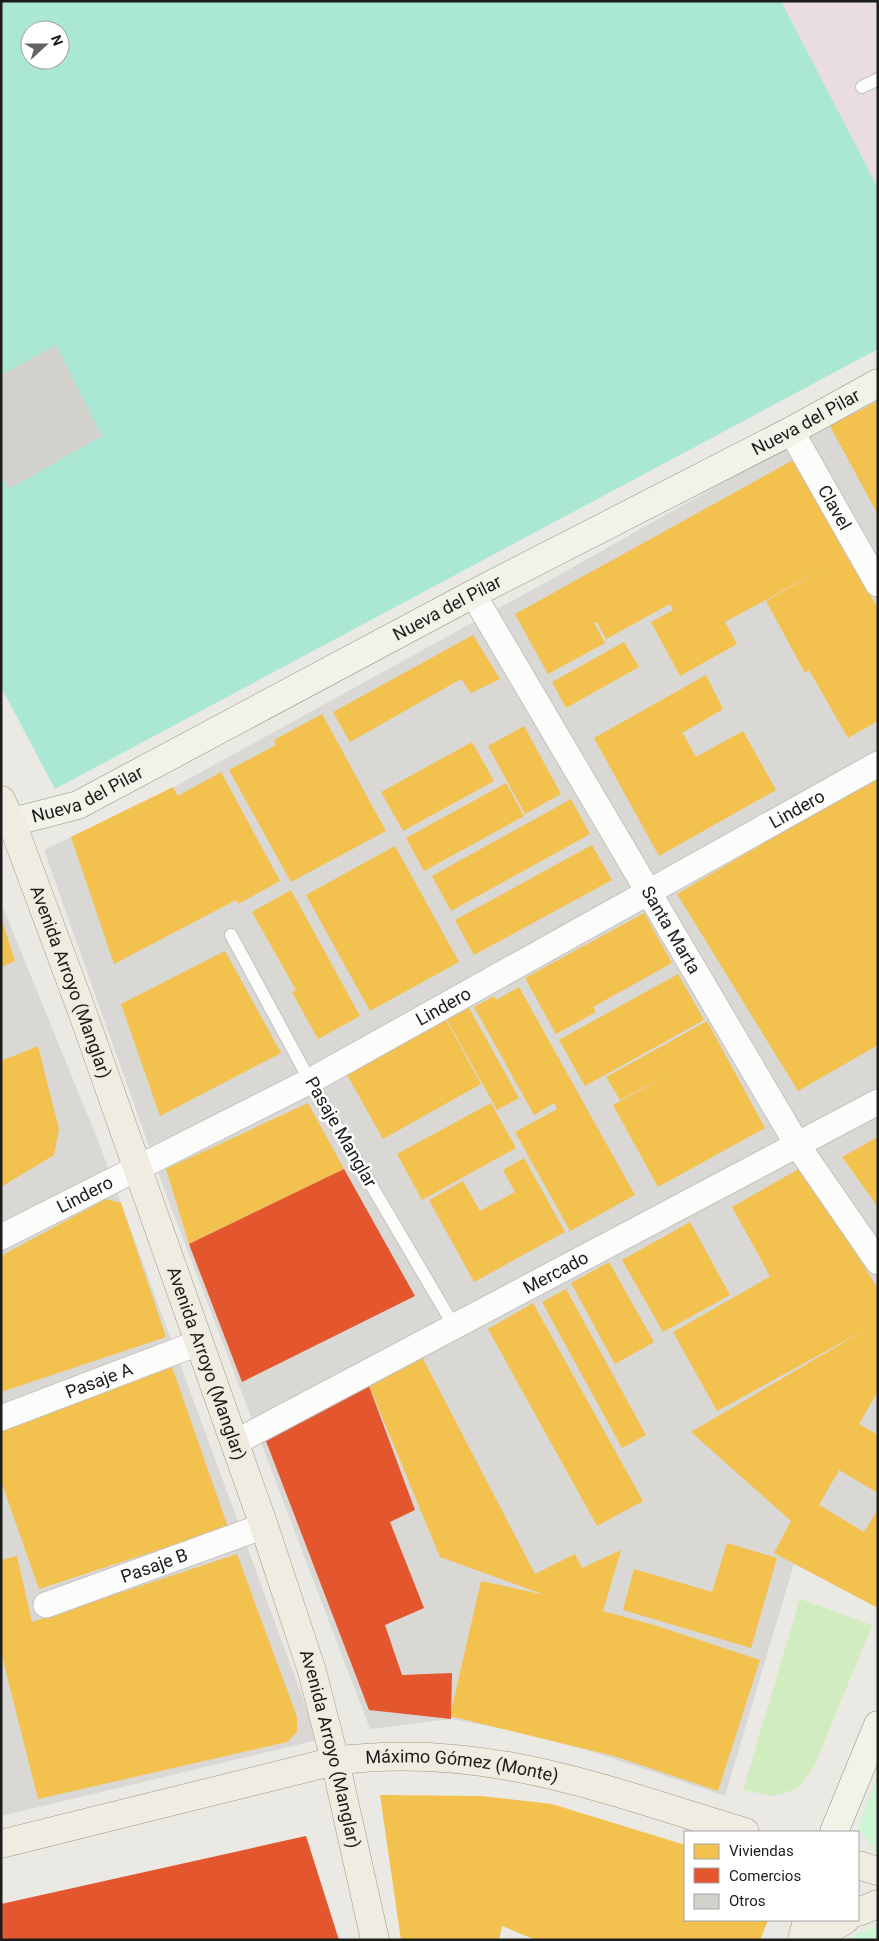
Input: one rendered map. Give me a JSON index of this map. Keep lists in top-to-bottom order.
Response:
{
  "streets": {
    "main road": ["Avenida Arroyo (Manglar)", "Máximo Gómez (Monte)"],
    "street": [
      "Nueva del Pilar",
      "Clavel",
      "Lindero",
      "Santa Marta",
      "Mercado",
      "Pasaje A",
      "Pasaje B"
    ],
    "lane": ["Pasaje Manglar"]
  },
  "crossings": [
    ["Nueva del Pilar", "Clavel"],
    ["Nueva del Pilar", "Santa Marta"],
    ["Nueva del Pilar", "Avenida Arroyo (Manglar)"],
    ["Lindero", "Santa Marta"],
    ["Lindero", "Avenida Arroyo (Manglar)"],
    ["Lindero", "Pasaje Manglar"],
    ["Santa Marta", "Mercado"],
    ["Avenida Arroyo (Manglar)", "Mercado"],
    ["Avenida Arroyo (Manglar)", "Pasaje A"],
    ["Avenida Arroyo (Manglar)", "Pasaje B"],
    ["Avenida Arroyo (Manglar)", "Máximo Gómez (Monte)"],
    ["Pasaje Manglar", "Mercado"]
  ],
  "legend": ["Viviendas", "Comercios", "Otros"],
  "north": "right"
}
